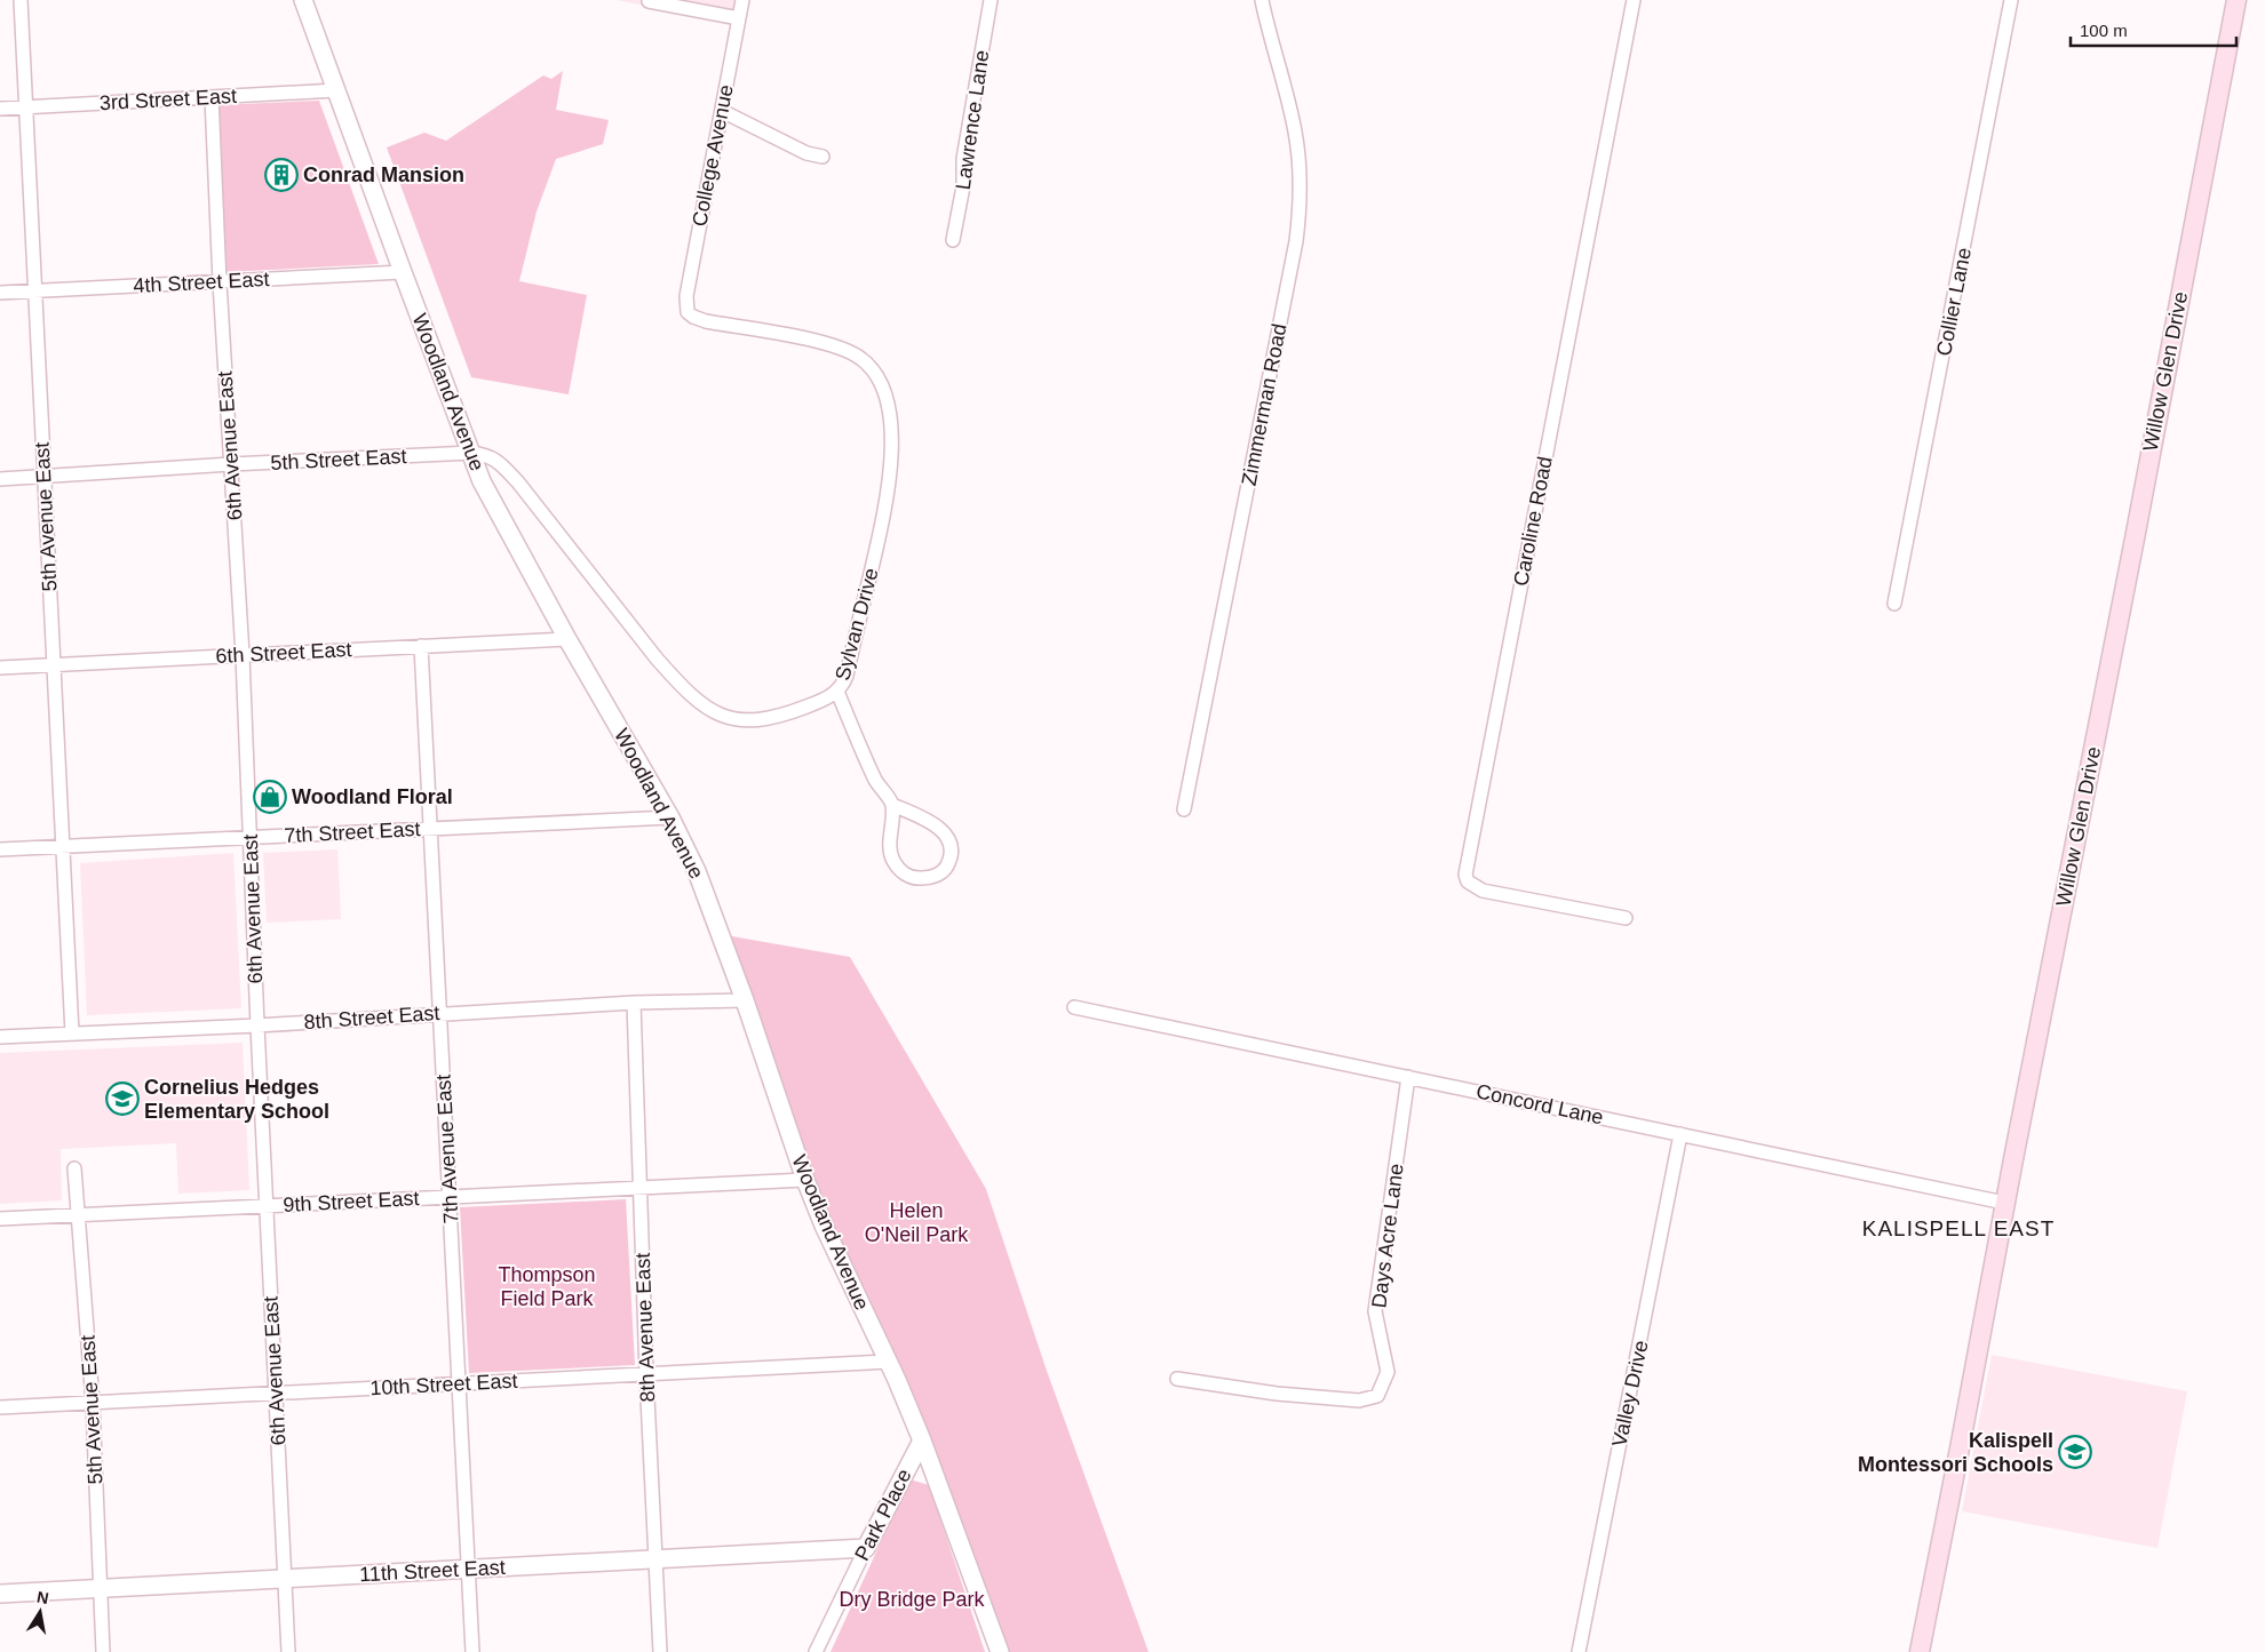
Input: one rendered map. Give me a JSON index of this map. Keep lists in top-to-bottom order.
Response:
{
  "streets": {
    "main road": ["Willow Glen Drive"],
    "street": [
      "3rd Street East",
      "Lawrence Lane",
      "College Avenue",
      "4th Street East",
      "Collier Lane",
      "Woodland Avenue",
      "Zimmerman Road",
      "6th Avenue East",
      "5th Street East",
      "5th Avenue East",
      "Caroline Road",
      "Sylvan Drive",
      "6th Street East",
      "7th Street East",
      "8th Street East",
      "Concord Lane",
      "7th Avenue East",
      "9th Street East",
      "Days Acre Lane",
      "8th Avenue East",
      "10th Street East",
      "Valley Drive",
      "Park Place",
      "11th Street East"
    ]
  },
  "crossings": [
    ["3rd Street East", "Woodland Avenue"],
    ["3rd Street East", "6th Avenue East"],
    ["3rd Street East", "5th Avenue East"],
    ["College Avenue", "Sylvan Drive"],
    ["4th Street East", "Woodland Avenue"],
    ["4th Street East", "6th Avenue East"],
    ["4th Street East", "5th Avenue East"],
    ["Willow Glen Drive", "Concord Lane"],
    ["Woodland Avenue", "5th Street East"],
    ["Woodland Avenue", "Sylvan Drive"],
    ["Woodland Avenue", "6th Street East"],
    ["Woodland Avenue", "7th Street East"],
    ["Woodland Avenue", "8th Street East"],
    ["Woodland Avenue", "9th Street East"],
    ["Woodland Avenue", "10th Street East"],
    ["Woodland Avenue", "Park Place"],
    ["6th Avenue East", "5th Street East"],
    ["6th Avenue East", "6th Street East"],
    ["6th Avenue East", "7th Street East"],
    ["6th Avenue East", "8th Street East"],
    ["6th Avenue East", "9th Street East"],
    ["6th Avenue East", "10th Street East"],
    ["6th Avenue East", "11th Street East"],
    ["5th Street East", "5th Avenue East"],
    ["5th Street East", "Sylvan Drive"],
    ["5th Avenue East", "6th Street East"],
    ["5th Avenue East", "7th Street East"],
    ["5th Avenue East", "8th Street East"],
    ["5th Avenue East", "9th Street East"],
    ["5th Avenue East", "10th Street East"],
    ["5th Avenue East", "11th Street East"],
    ["6th Street East", "7th Avenue East"],
    ["7th Street East", "7th Avenue East"],
    ["8th Street East", "7th Avenue East"],
    ["8th Street East", "8th Avenue East"],
    ["Concord Lane", "Days Acre Lane"],
    ["Concord Lane", "Valley Drive"],
    ["7th Avenue East", "9th Street East"],
    ["7th Avenue East", "10th Street East"],
    ["7th Avenue East", "11th Street East"],
    ["9th Street East", "8th Avenue East"],
    ["8th Avenue East", "10th Street East"],
    ["8th Avenue East", "11th Street East"],
    ["Park Place", "11th Street East"]
  ],
  "districts": ["KALISPELL EAST"],
  "parks": ["Helen O'Neil Park", "Thompson Field Park", "Dry Bridge Park"],
  "places": {
    "building": ["Conrad Mansion"],
    "shop": ["Woodland Floral"],
    "school or university": ["Cornelius Hedges Elementary School", "Kalispell Montessori Schools"]
  },
  "scale_bar": "100 m",
  "north": "top"
}
